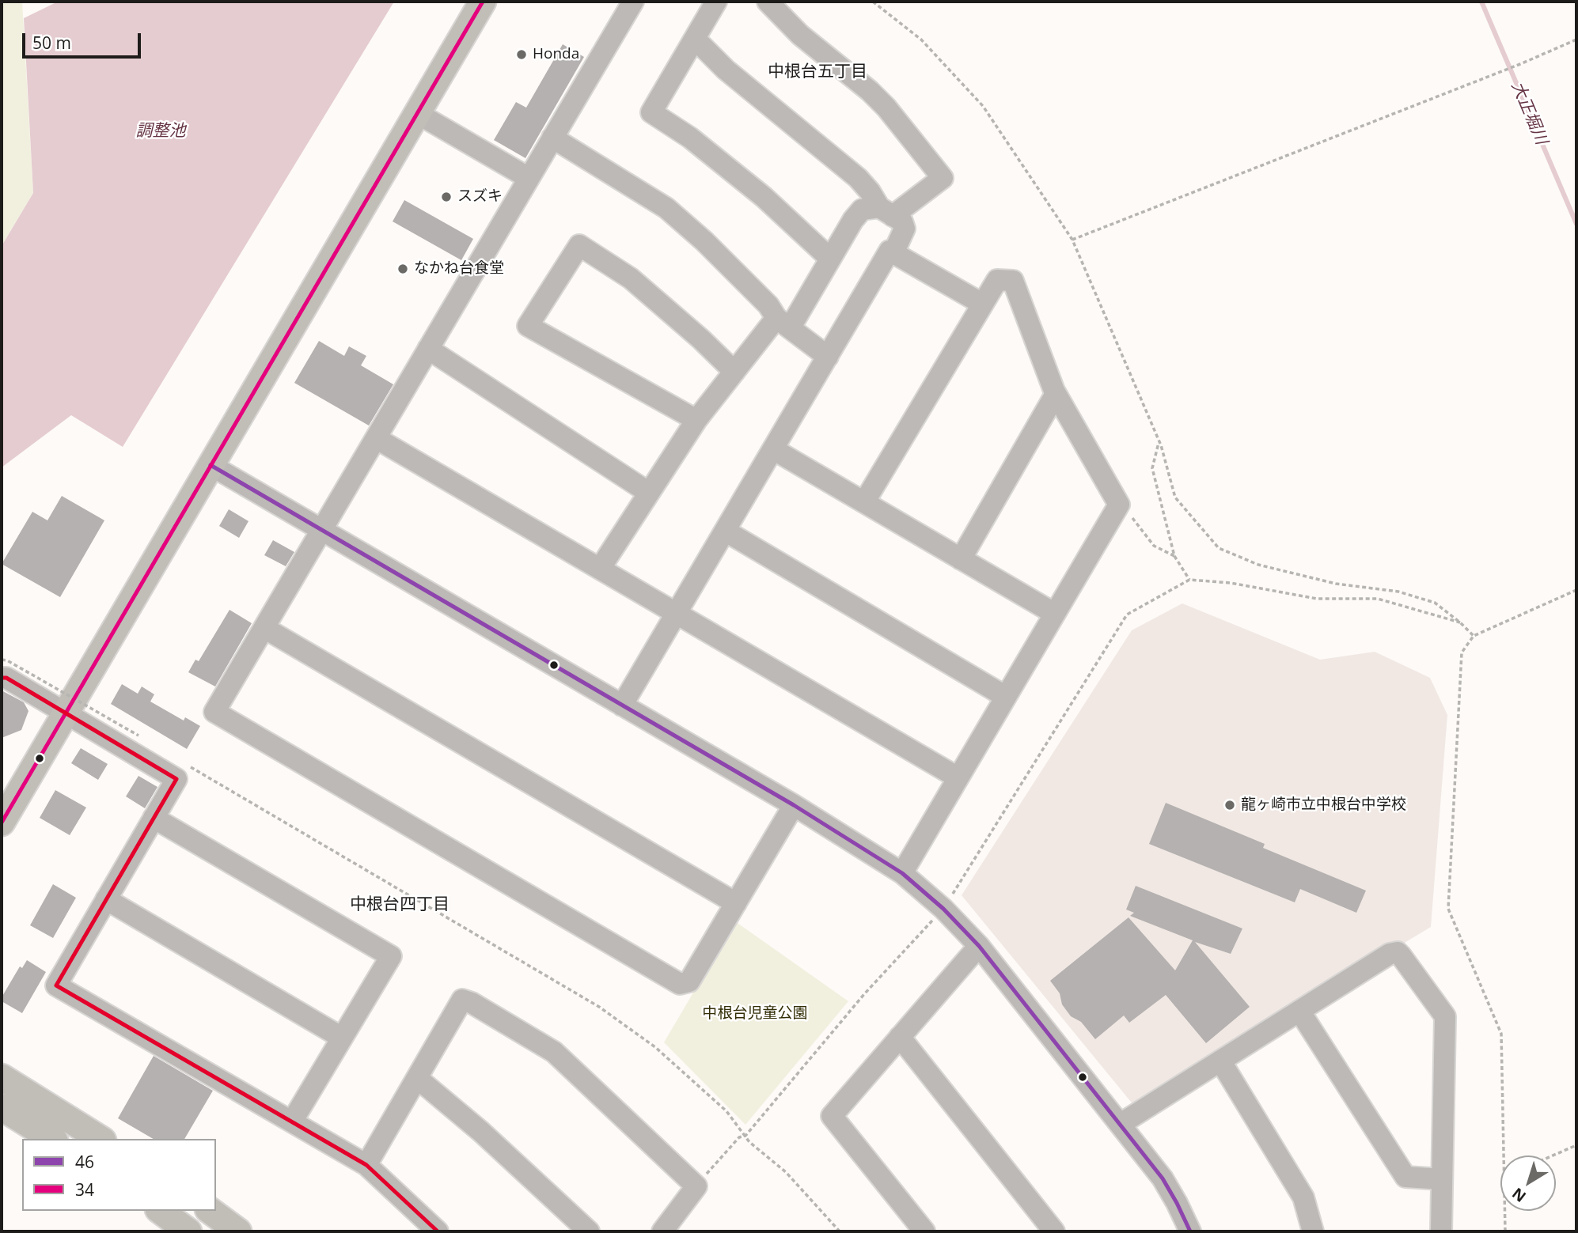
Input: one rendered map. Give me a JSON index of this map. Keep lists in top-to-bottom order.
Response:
{
  "districts": ["中根台五丁目", "中根台四丁目"],
  "water": ["大正堀川", "調整池"],
  "parks": ["中根台児童公園"],
  "places": [
    "Honda",
    "スズキ",
    "なかね台食堂",
    "龍ヶ崎市立中根台中学校"
  ],
  "lines": ["transit line 34", "transit line 46"],
  "legend": ["46", "34"],
  "scale_bar": "50 m",
  "north": "bottom left"
}
